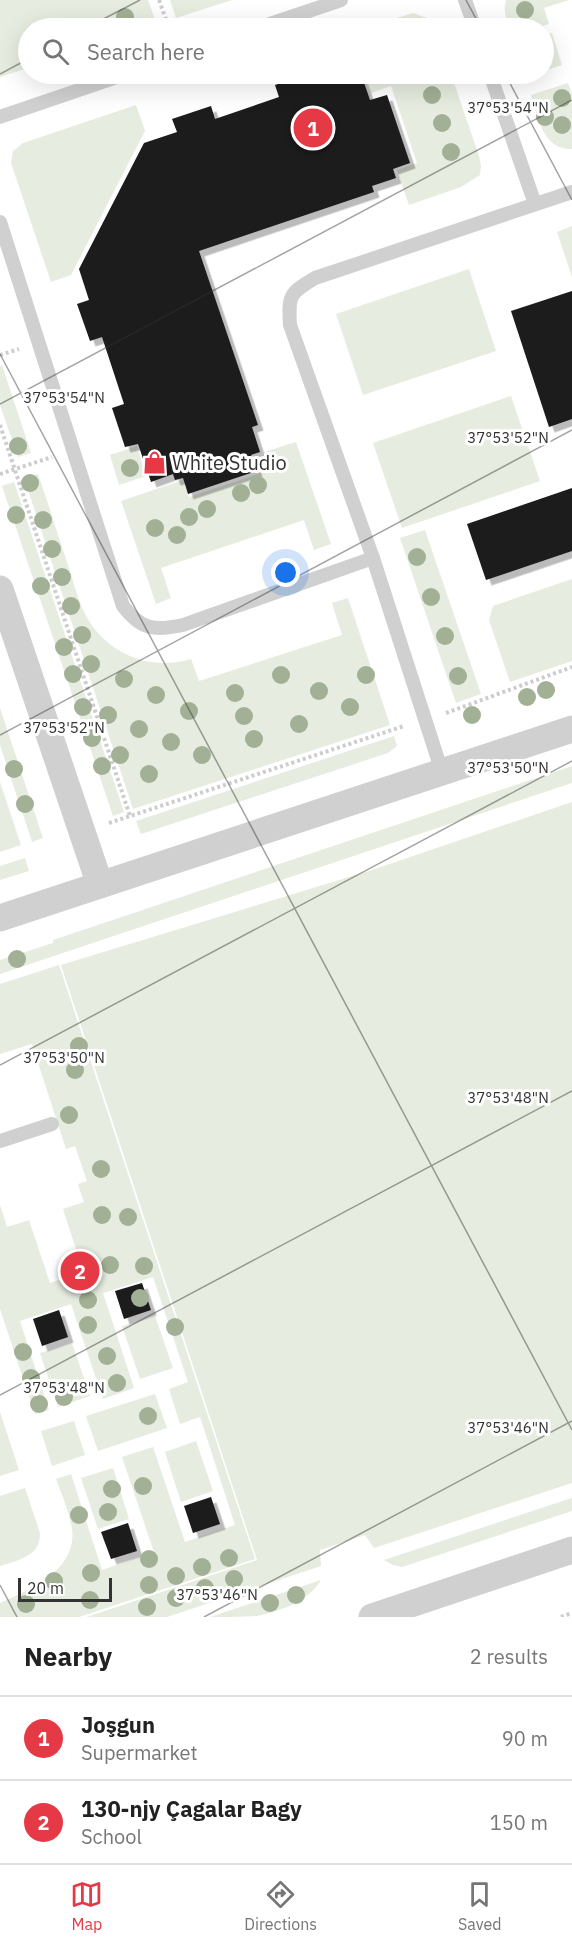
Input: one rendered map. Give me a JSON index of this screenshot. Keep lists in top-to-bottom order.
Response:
{
  "places": {
    "shop": ["White Studio"]
  },
  "scale_bar": "20 m",
  "page": {
    "search": "Search here",
    "pins": ["1", "2"],
    "scale": "20 m",
    "heading": ["Nearby", "2 results"],
    "list": [
      {
        "mark": "1",
        "name": "Joşgun",
        "note": "Supermarket",
        "value": "90 m"
      },
      {
        "mark": "2",
        "name": "130-njy Çagalar Bagy",
        "note": "School",
        "value": "150 m"
      }
    ],
    "nav": ["Map", "Directions", "Saved"]
  },
  "coordinates": [
    "37°53'54\"N",
    "37°53'52\"N",
    "37°53'50\"N",
    "37°53'48\"N",
    "37°53'46\"N"
  ]
}
